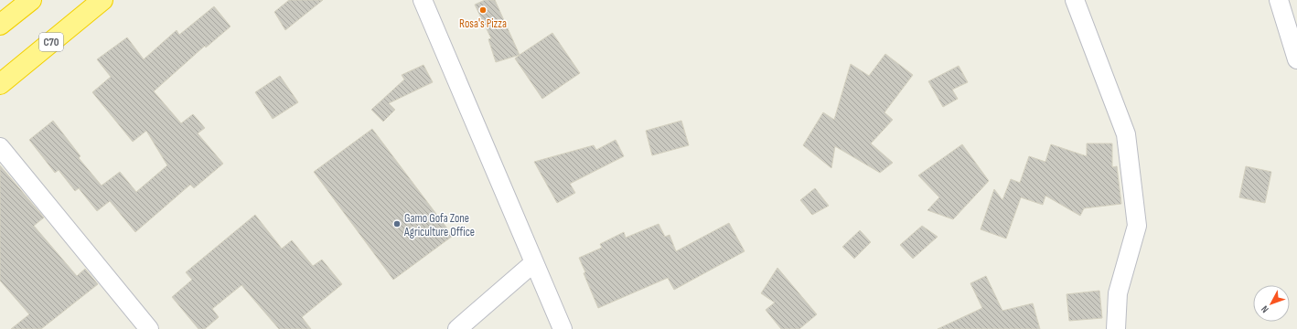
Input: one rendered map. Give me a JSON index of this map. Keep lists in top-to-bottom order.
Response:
{
  "streets": {
    "highway": ["C70"]
  },
  "places": ["Rosa's Pizza", "Gamo Gofa Zone Agriculture Office"],
  "north": "bottom left"
}
